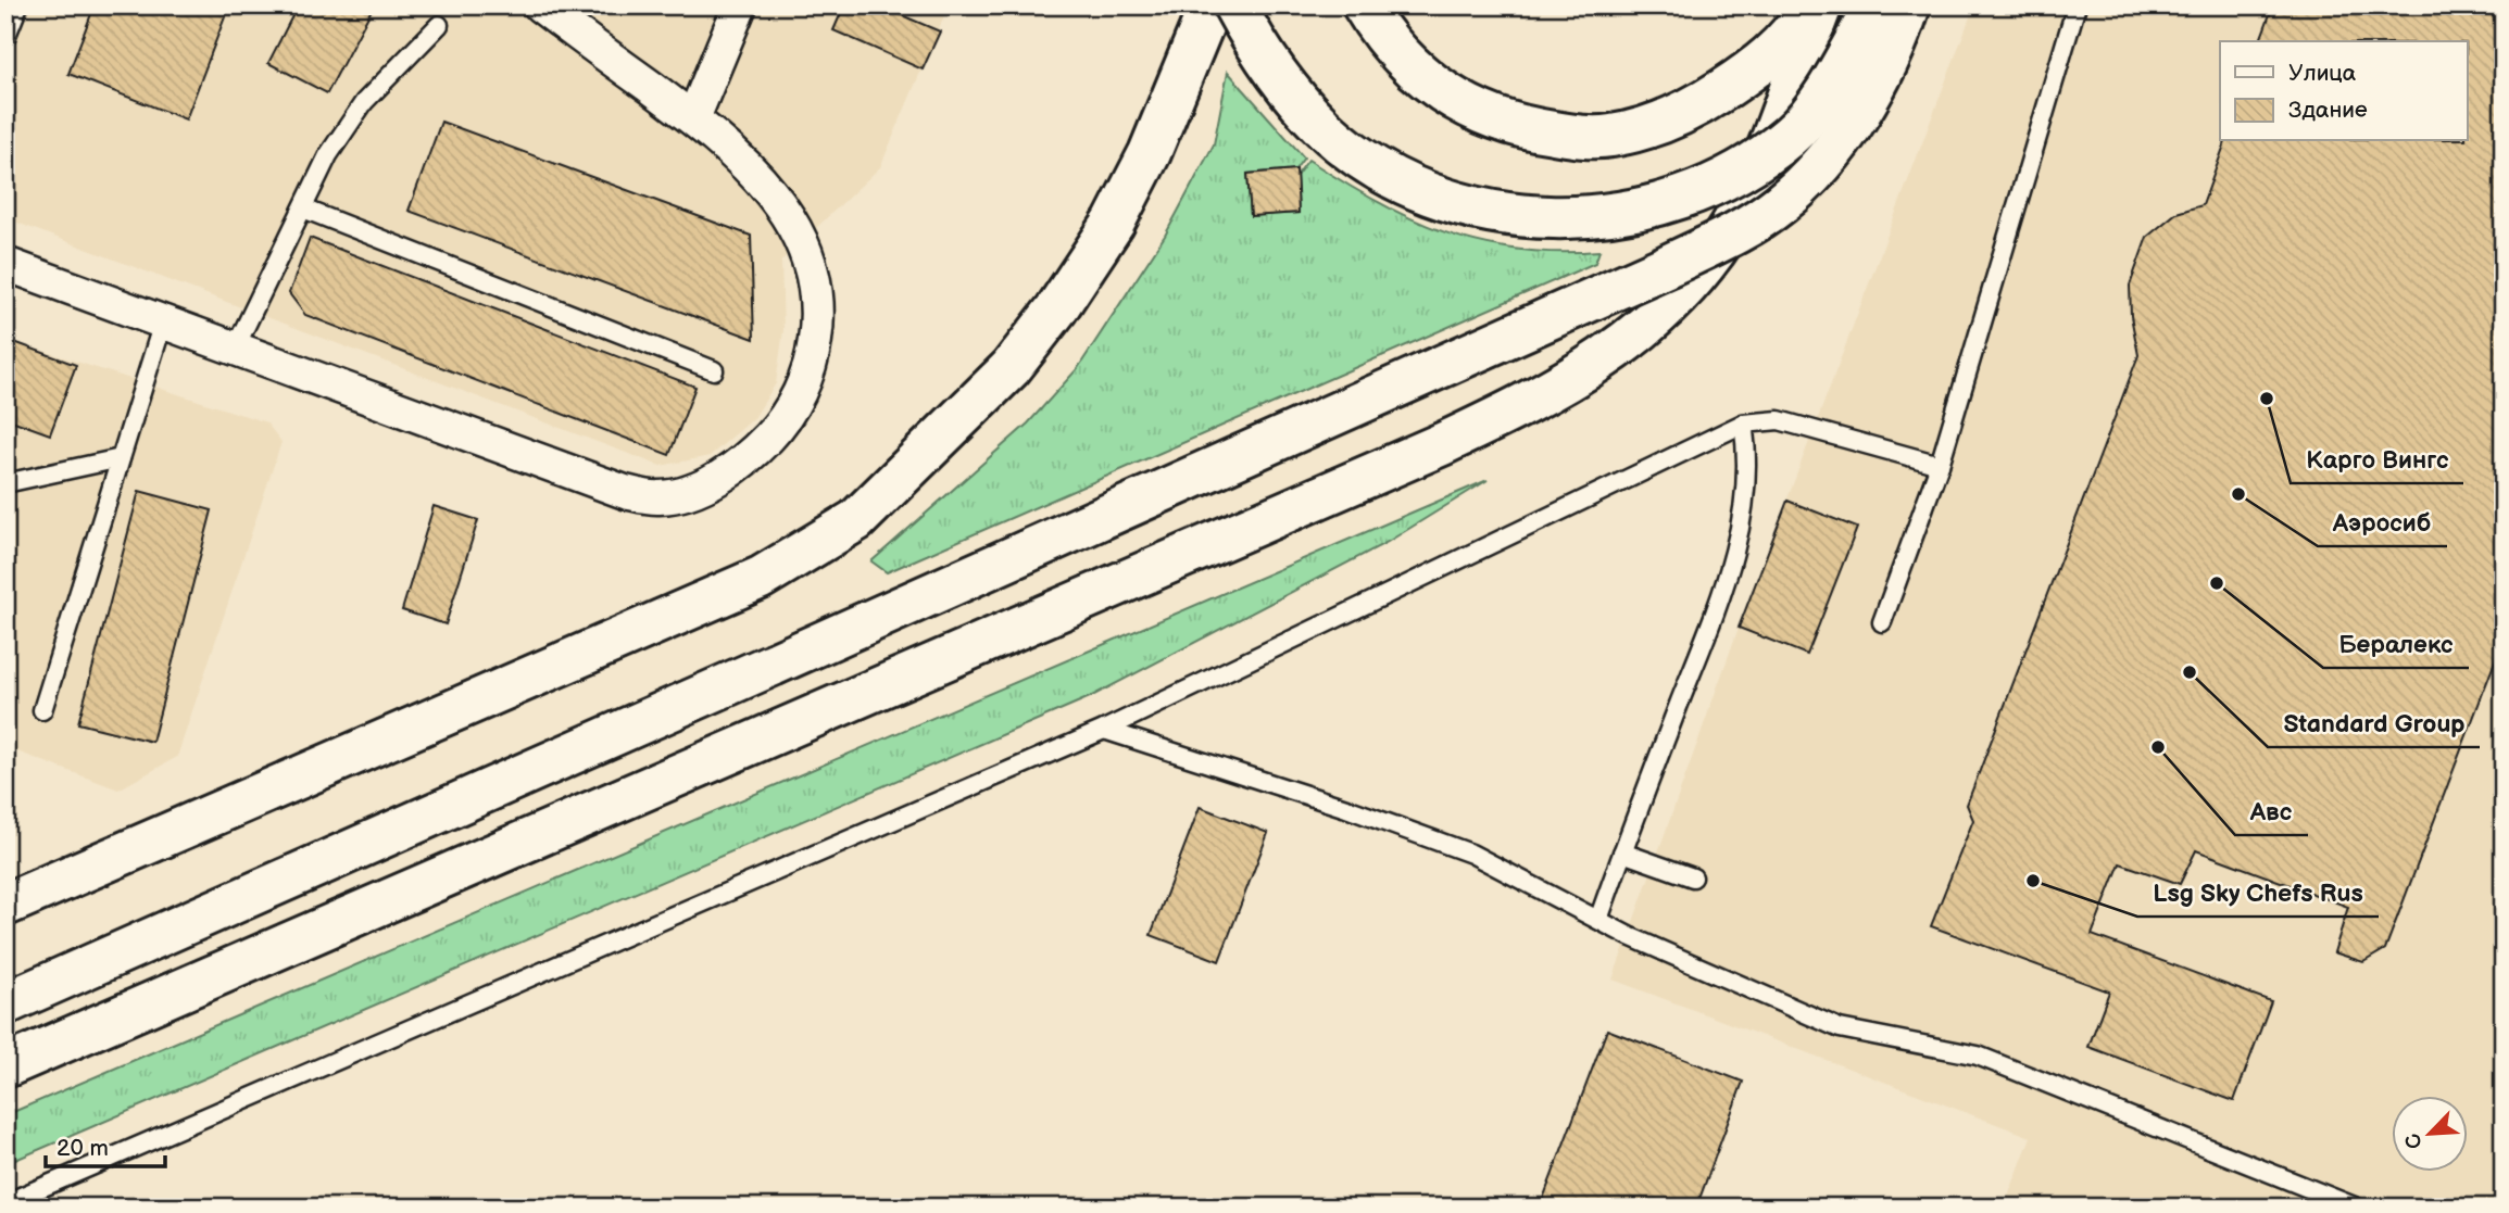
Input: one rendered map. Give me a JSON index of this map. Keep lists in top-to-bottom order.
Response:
{
  "places": [
    "Карго Вингс",
    "Аэросиб",
    "Бералекс",
    "Standard Group",
    "Авс",
    "Lsg Sky Chefs Rus"
  ],
  "legend": ["Улица", "Здание"],
  "scale_bar": "20 m",
  "north": "bottom left"
}
